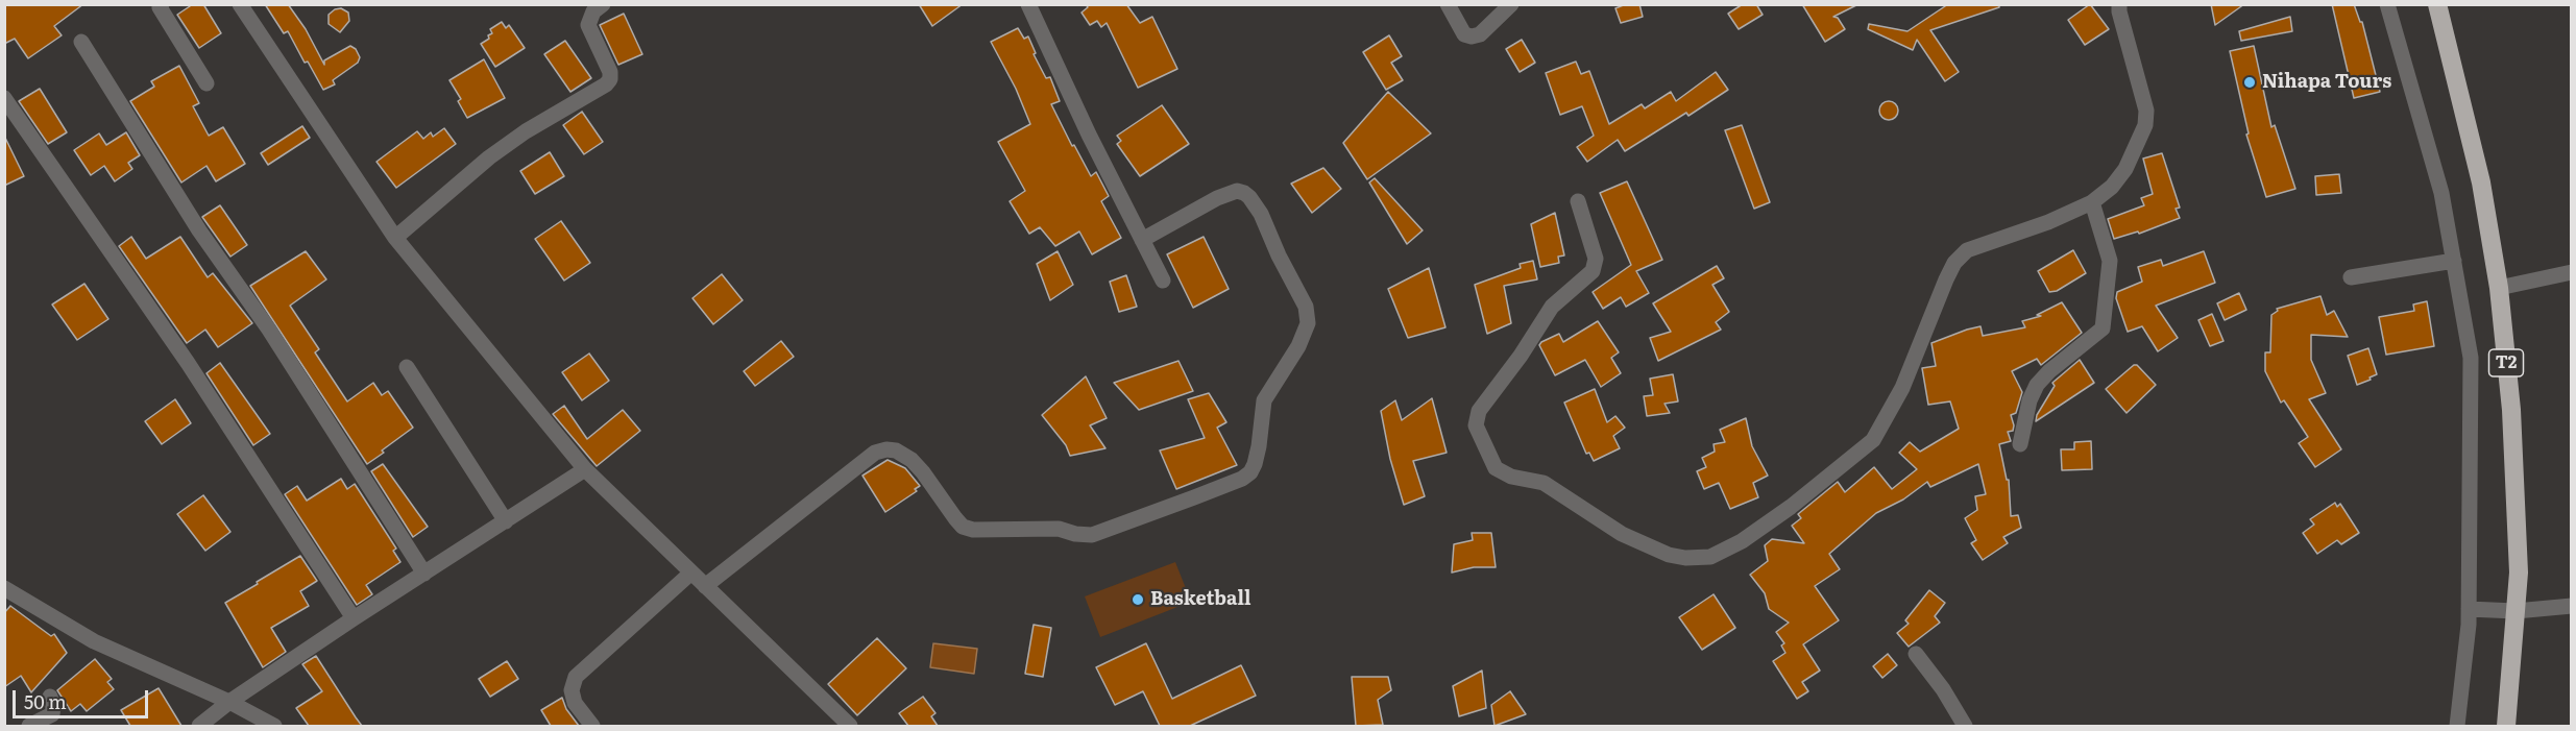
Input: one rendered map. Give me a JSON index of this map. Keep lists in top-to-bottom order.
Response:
{
  "streets": {
    "highway": ["T2"]
  },
  "places": ["Nihapa Tours", "Basketball"],
  "scale_bar": "50 m"
}
